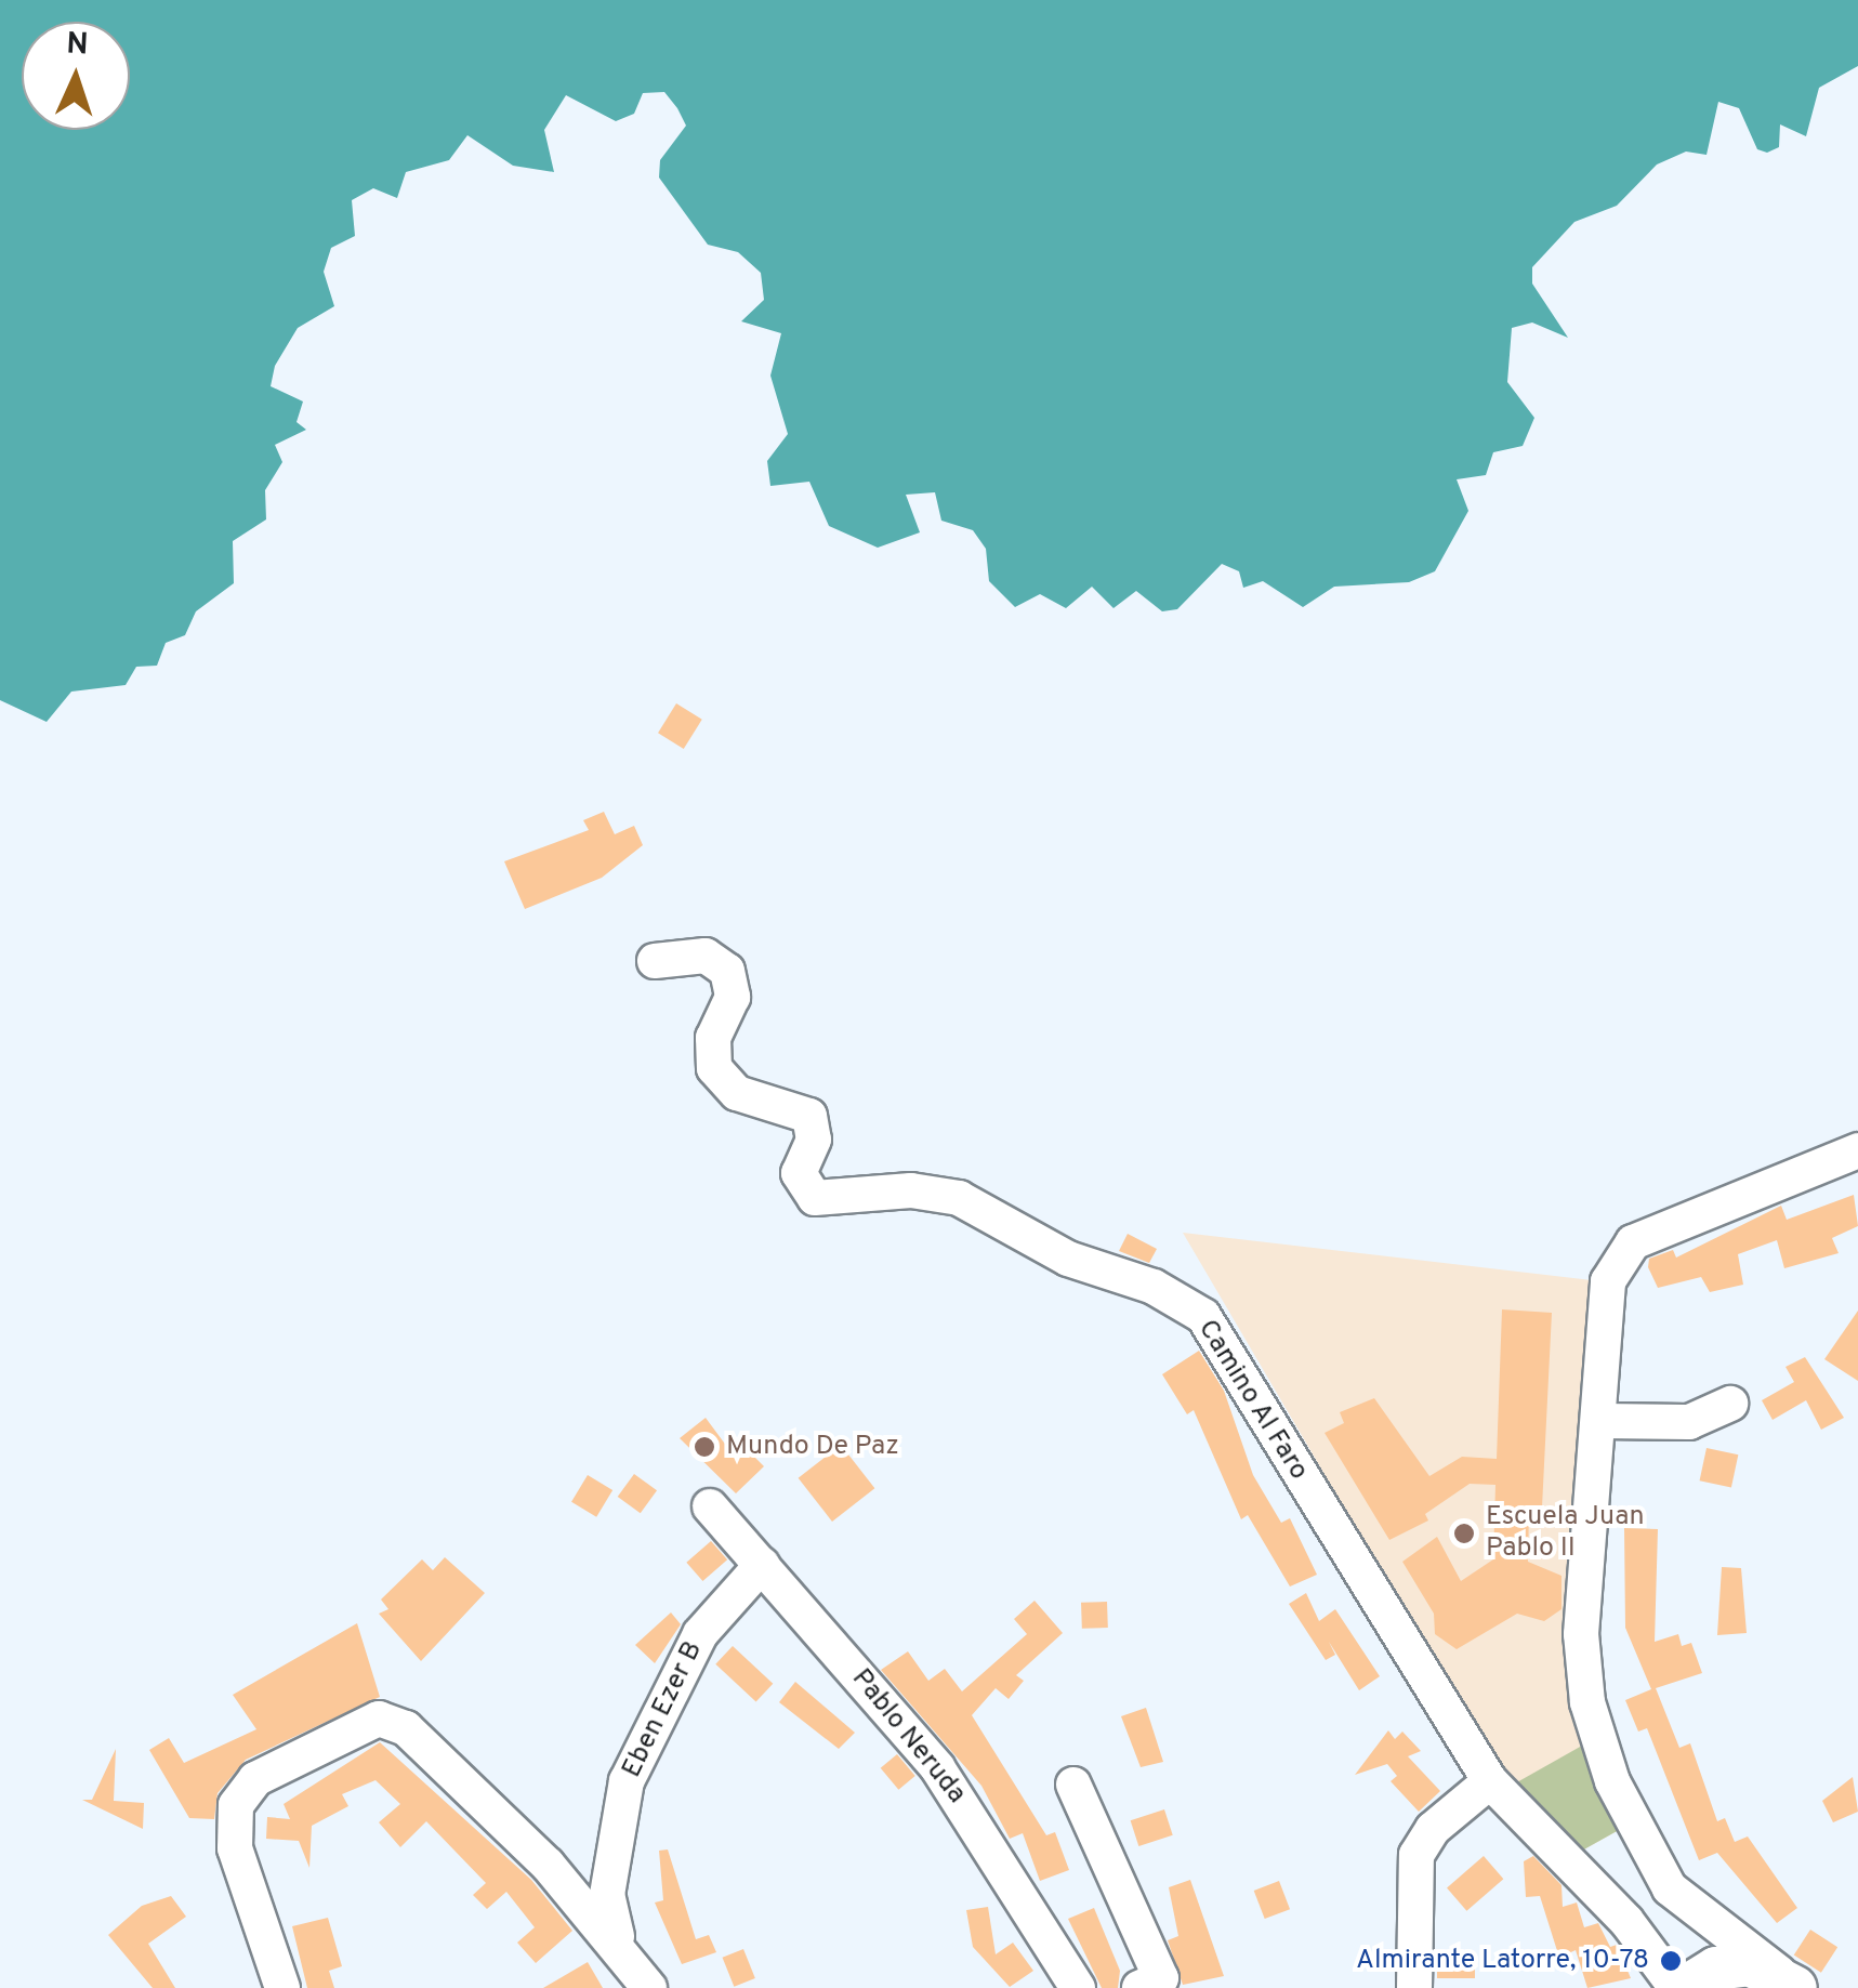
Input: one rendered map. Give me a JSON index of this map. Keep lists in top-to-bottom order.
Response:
{
  "streets": {
    "street": ["Camino Al Faro", "Eben Ezer B", "Pablo Neruda"]
  },
  "crossings": [
    ["Eben Ezer B", "Pablo Neruda"]
  ],
  "places": ["Mundo De Paz", "Escuela Juan Pablo II", "Almirante Latorre, 10-78"],
  "north": "top"
}
